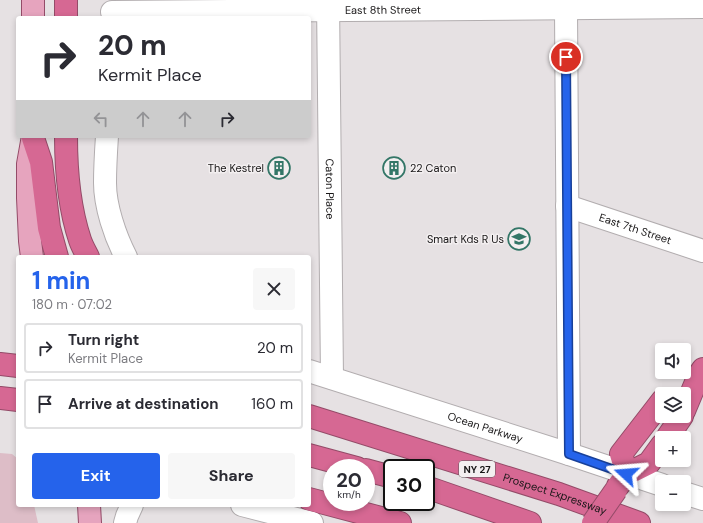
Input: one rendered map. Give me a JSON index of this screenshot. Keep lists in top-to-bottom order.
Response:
{
  "streets": {
    "highway": ["NY 27", "Prospect Expressway"],
    "street": [
      "East 8th Street",
      "Caton Place",
      "East 7th Street",
      "Ocean Parkway"
    ]
  },
  "crossings": [
    ["East 8th Street", "Caton Place"],
    ["Caton Place", "Ocean Parkway"]
  ],
  "places": {
    "building": ["The Kestrel", "22 Caton"],
    "school or university": ["Smart Kds R Us"]
  },
  "page": {
    "turn": ["20 m", "Kermit Place"],
    "heading": ["1 min", "180 m · 07:02"],
    "list": [
      {
        "name": "Turn right",
        "note": "Kermit Place",
        "value": "20 m"
      },
      {
        "name": "Arrive at destination",
        "value": "160 m"
      }
    ],
    "map_buttons": ["+", "−"],
    "buttons": ["Exit", "Share"],
    "speed": "20 km/h",
    "limit": "30"
  }
}
